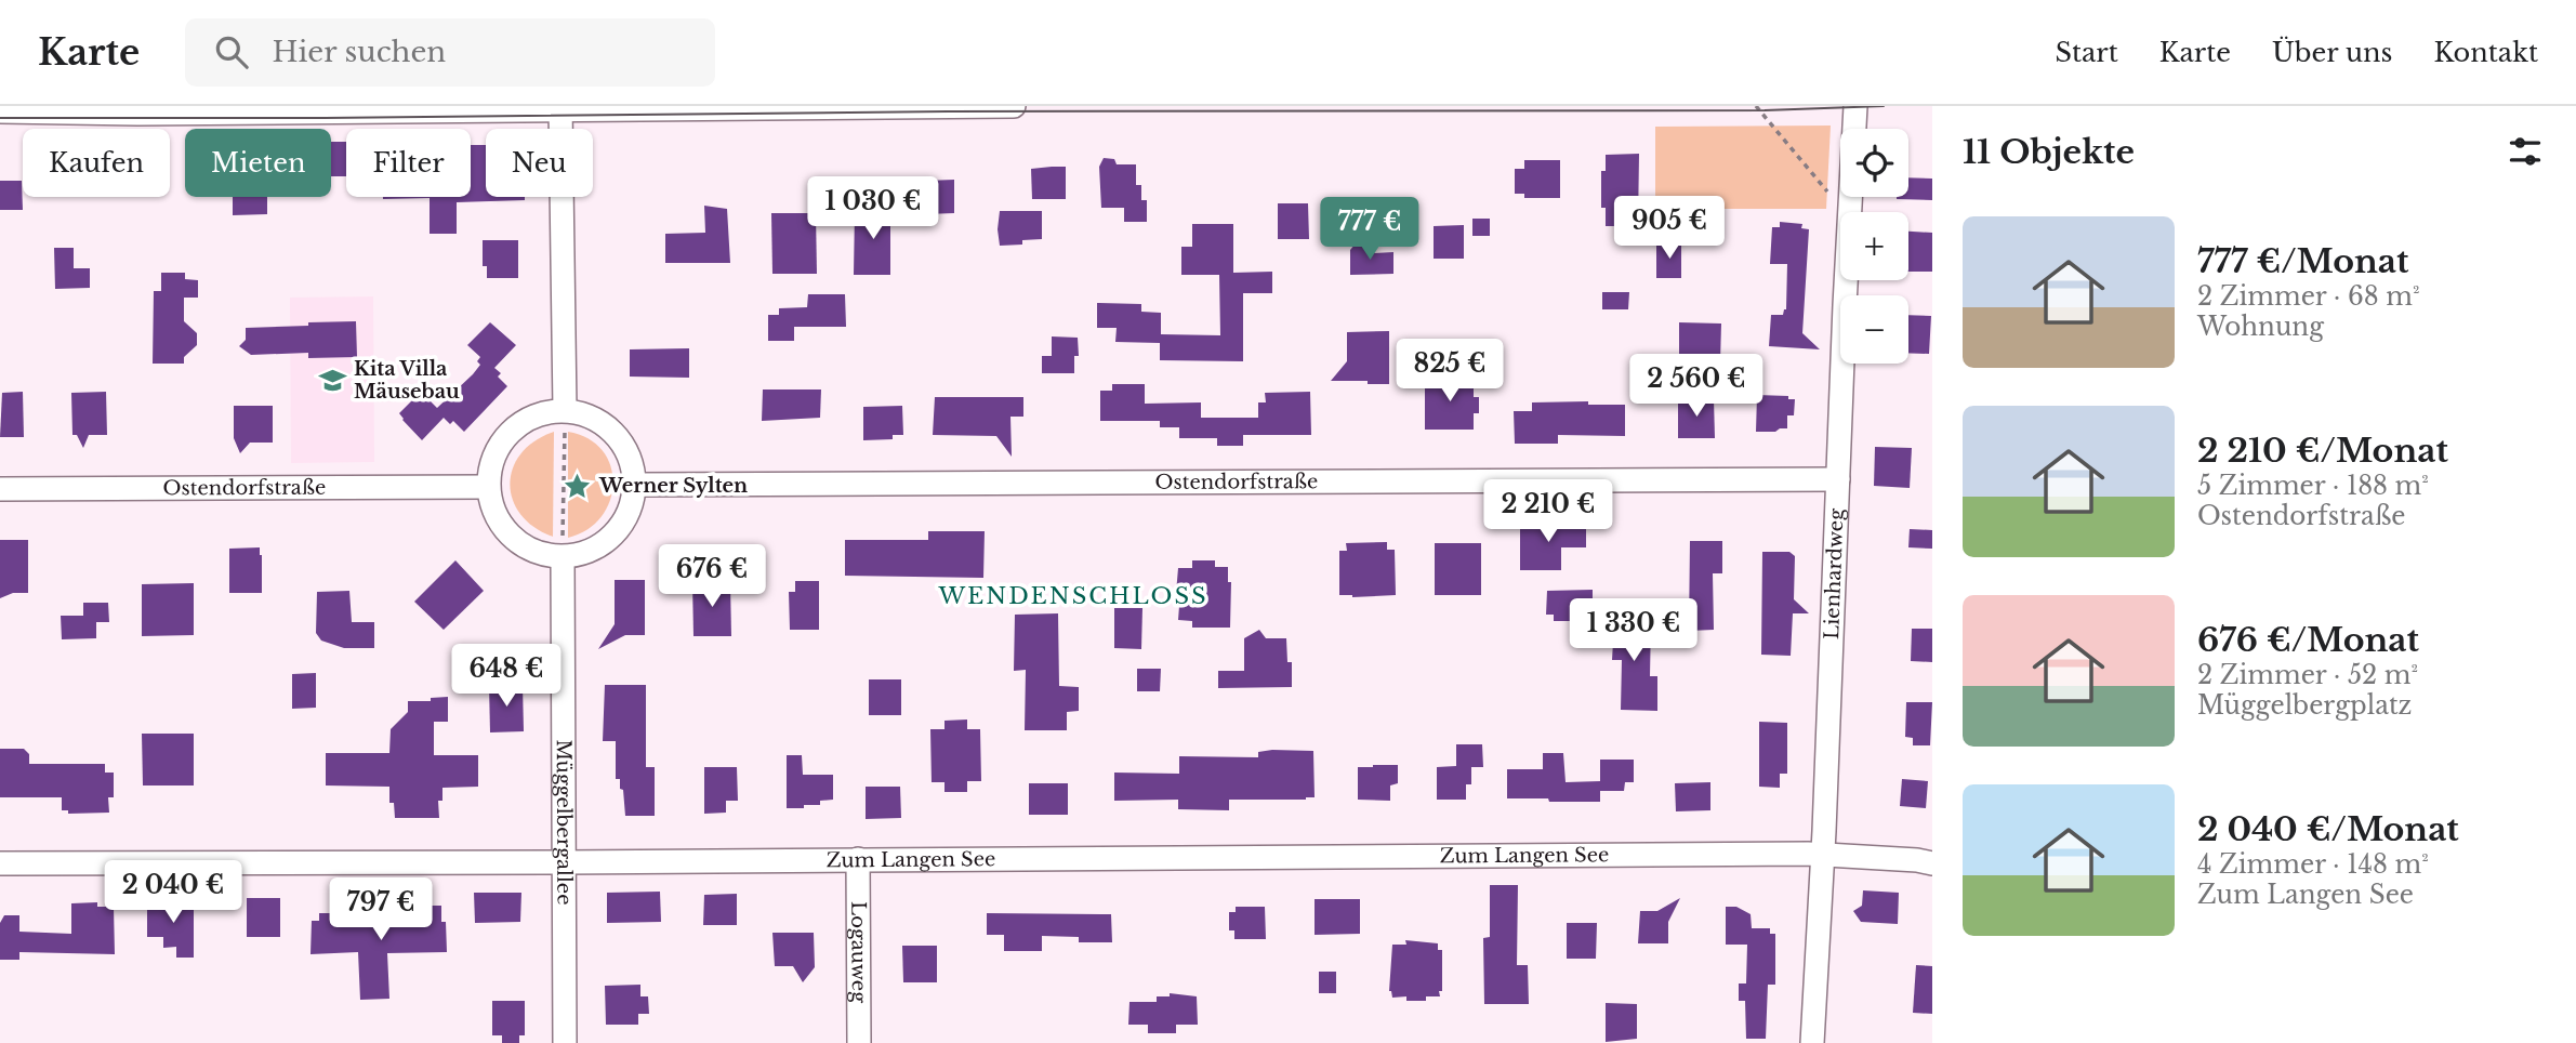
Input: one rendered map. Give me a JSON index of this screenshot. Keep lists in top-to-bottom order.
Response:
{
  "streets": {
    "street": [
      "Ostendorfstraße",
      "Lienhardweg",
      "Müggelbergallee",
      "Zum Langen See",
      "Logauweg"
    ]
  },
  "crossings": [
    ["Ostendorfstraße", "Lienhardweg"],
    ["Lienhardweg", "Zum Langen See"],
    ["Müggelbergallee", "Zum Langen See"],
    ["Zum Langen See", "Logauweg"]
  ],
  "districts": ["WENDENSCHLOSS"],
  "places": {
    "school or university": ["Kita Villa Mäusebau"],
    "place": ["Werner Sylten"]
  },
  "page": {
    "header": "Karte",
    "search": "Hier suchen",
    "nav": [
      "Start",
      "Karte",
      "Über uns",
      "Kontakt"
    ],
    "heading": "11 Objekte",
    "map_buttons": ["+", "−"],
    "chip": [
      "Kaufen",
      "Mieten",
      "Filter",
      "Neu"
    ],
    "price": [
      "1 030 €",
      "905 €",
      "777 €",
      "825 €",
      "2 560 €",
      "2 210 €",
      "676 €",
      "1 330 €",
      "648 €",
      "2 040 €",
      "797 €"
    ],
    "list": [
      {
        "name": "777 €/Monat",
        "note": "2 Zimmer · 68 m² · Wohnung"
      },
      {
        "name": "2 210 €/Monat",
        "note": "5 Zimmer · 188 m² · Ostendorfstraße"
      },
      {
        "name": "676 €/Monat",
        "note": "2 Zimmer · 52 m² · Müggelbergplatz"
      },
      {
        "name": "2 040 €/Monat",
        "note": "4 Zimmer · 148 m² · Zum Langen See"
      }
    ]
  }
}
